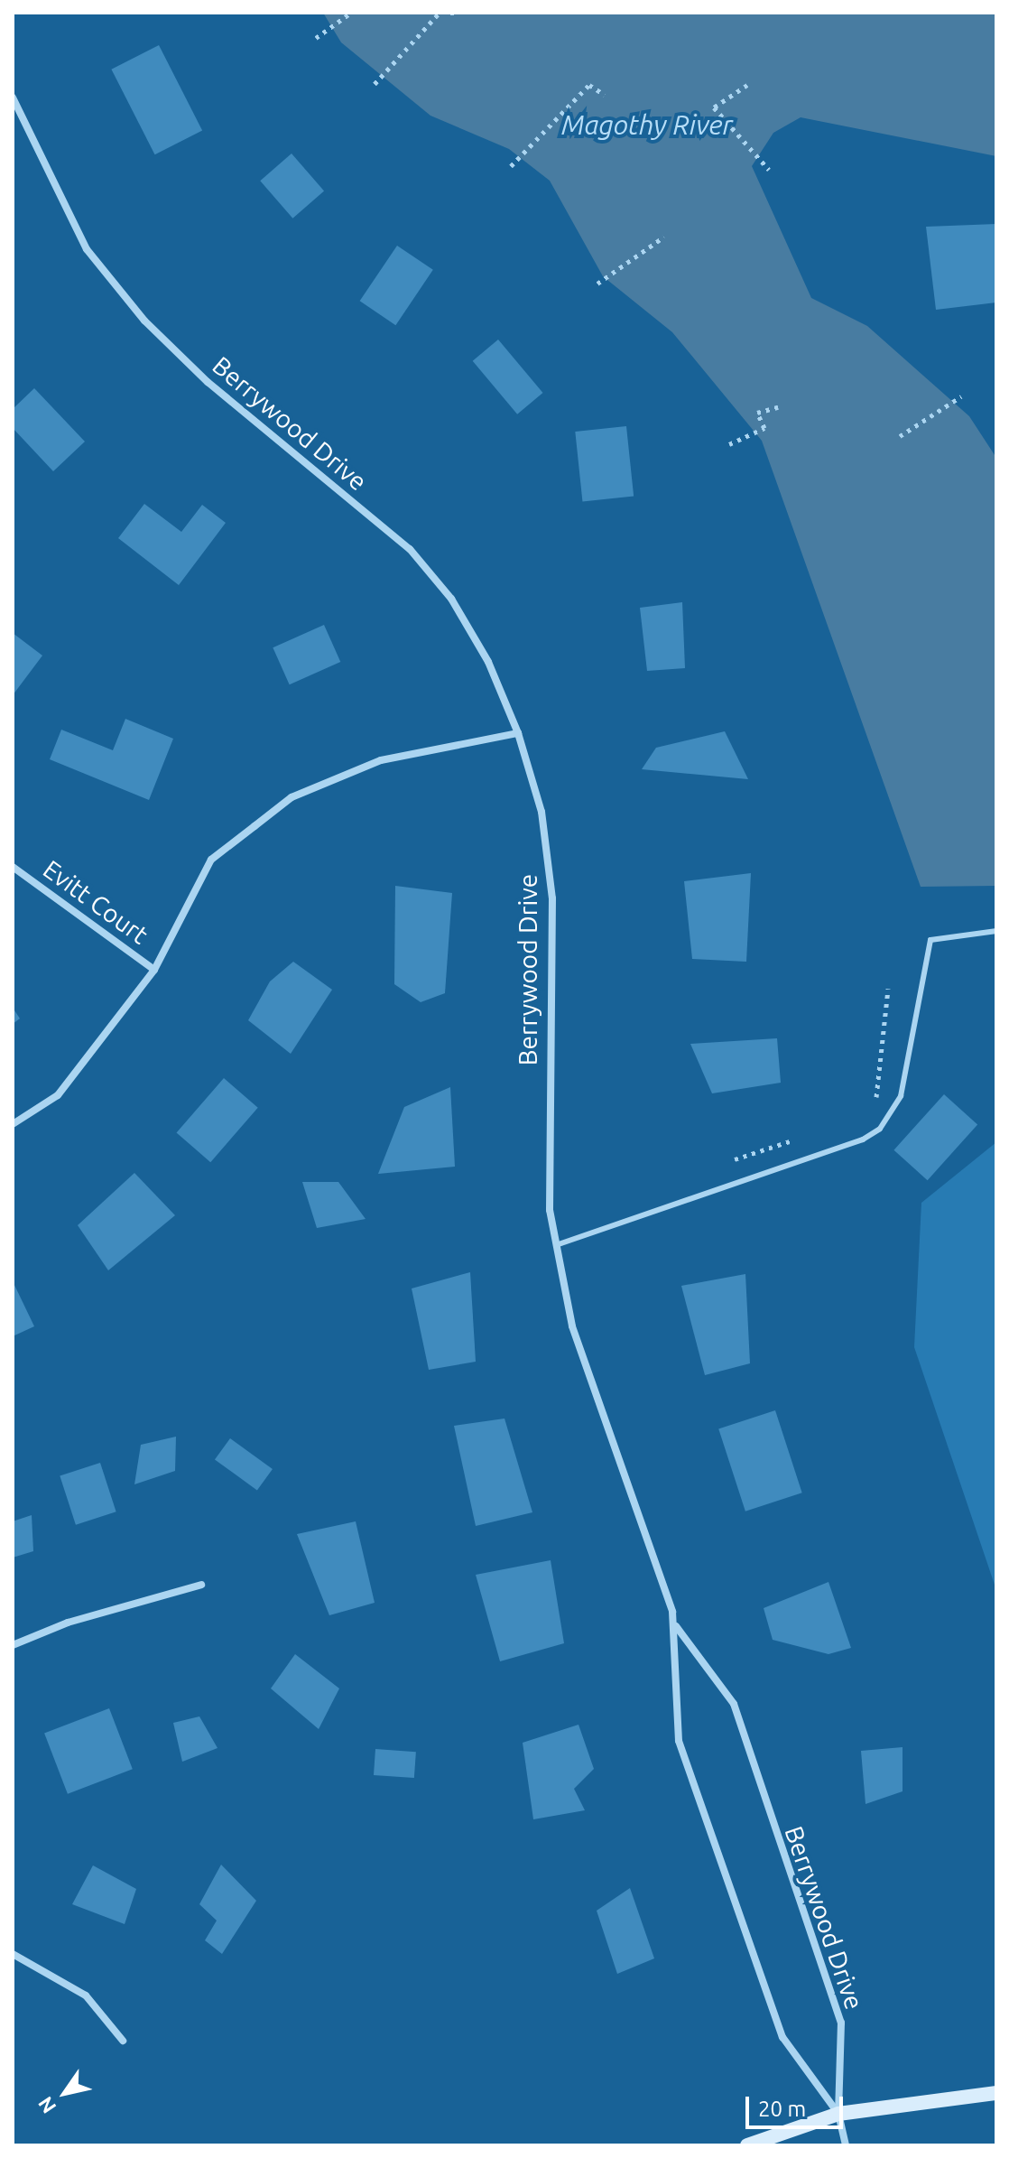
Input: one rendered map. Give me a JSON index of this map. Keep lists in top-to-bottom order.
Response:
{
  "streets": {
    "street": ["Berrywood Drive", "Evitt Court"]
  },
  "water": ["Magothy River"],
  "scale_bar": "20 m",
  "north": "bottom left"
}
